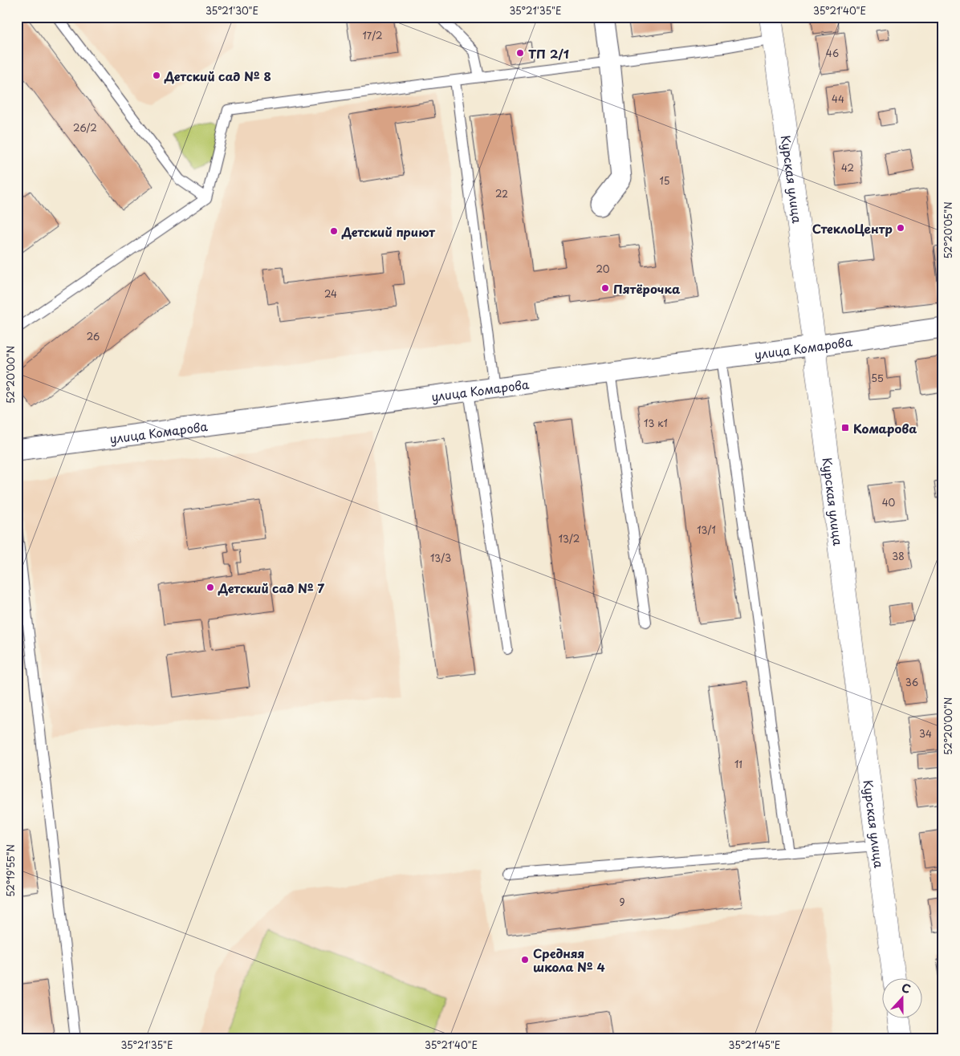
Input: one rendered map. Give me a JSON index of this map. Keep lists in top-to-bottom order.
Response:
{
  "streets": {
    "main road": ["Курская улица"],
    "street": ["улица Комарова"]
  },
  "crossings": [
    ["Курская улица", "улица Комарова"]
  ],
  "places": {
    "other": [
      "ТП 2/1",
      "Детский сад № 8",
      "СтеклоЦентр",
      "Детский приют",
      "Пятёрочка",
      "Детский сад № 7",
      "Средняя школа № 4"
    ],
    "transit": ["Комарова"]
  },
  "house_numbers": [
    "17/2",
    "46",
    "44",
    "26/2",
    "42",
    "15",
    "22",
    "20",
    "24",
    "26",
    "55",
    "13 к1",
    "40",
    "13/1",
    "13/2",
    "38",
    "13/3",
    "36",
    "34",
    "11",
    "9"
  ],
  "north": "top",
  "coordinates": [
    "35°21'30\"E",
    "35°21'35\"E",
    "35°21'40\"E",
    "52°20'05\"N",
    "52°20'00\"N",
    "52°19'55\"N",
    "35°21'45\"E"
  ]
}
